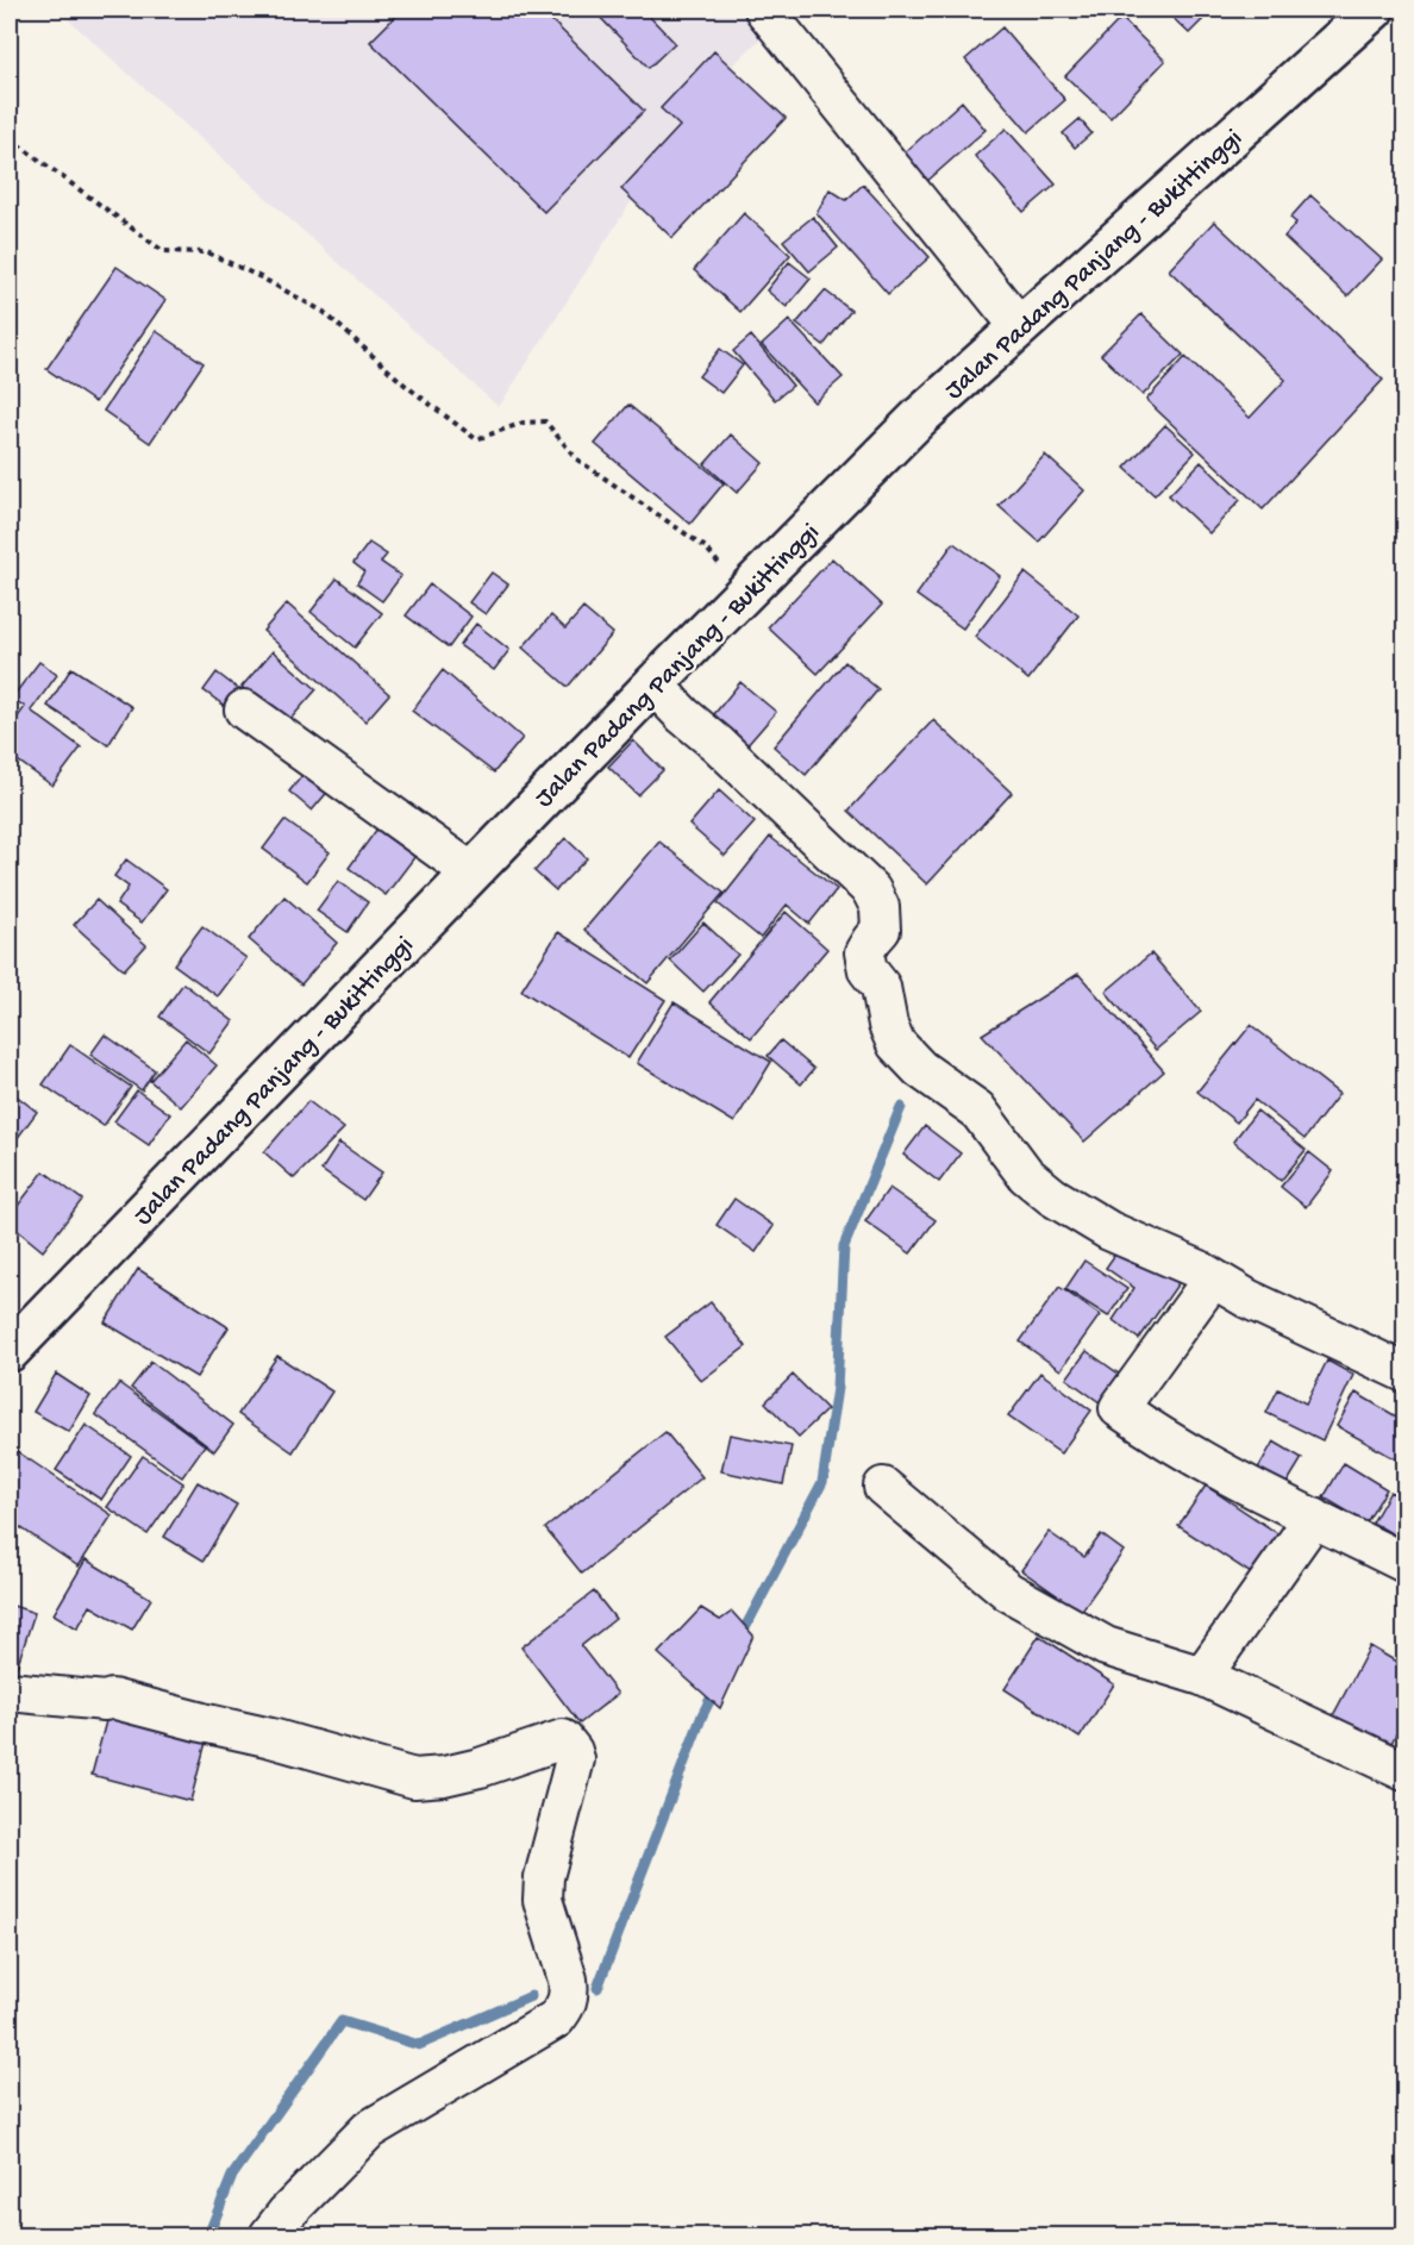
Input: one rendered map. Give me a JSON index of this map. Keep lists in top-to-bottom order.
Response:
{
  "streets": {
    "highway": ["Jalan Padang Panjang - Bukittinggi"]
  }
}
